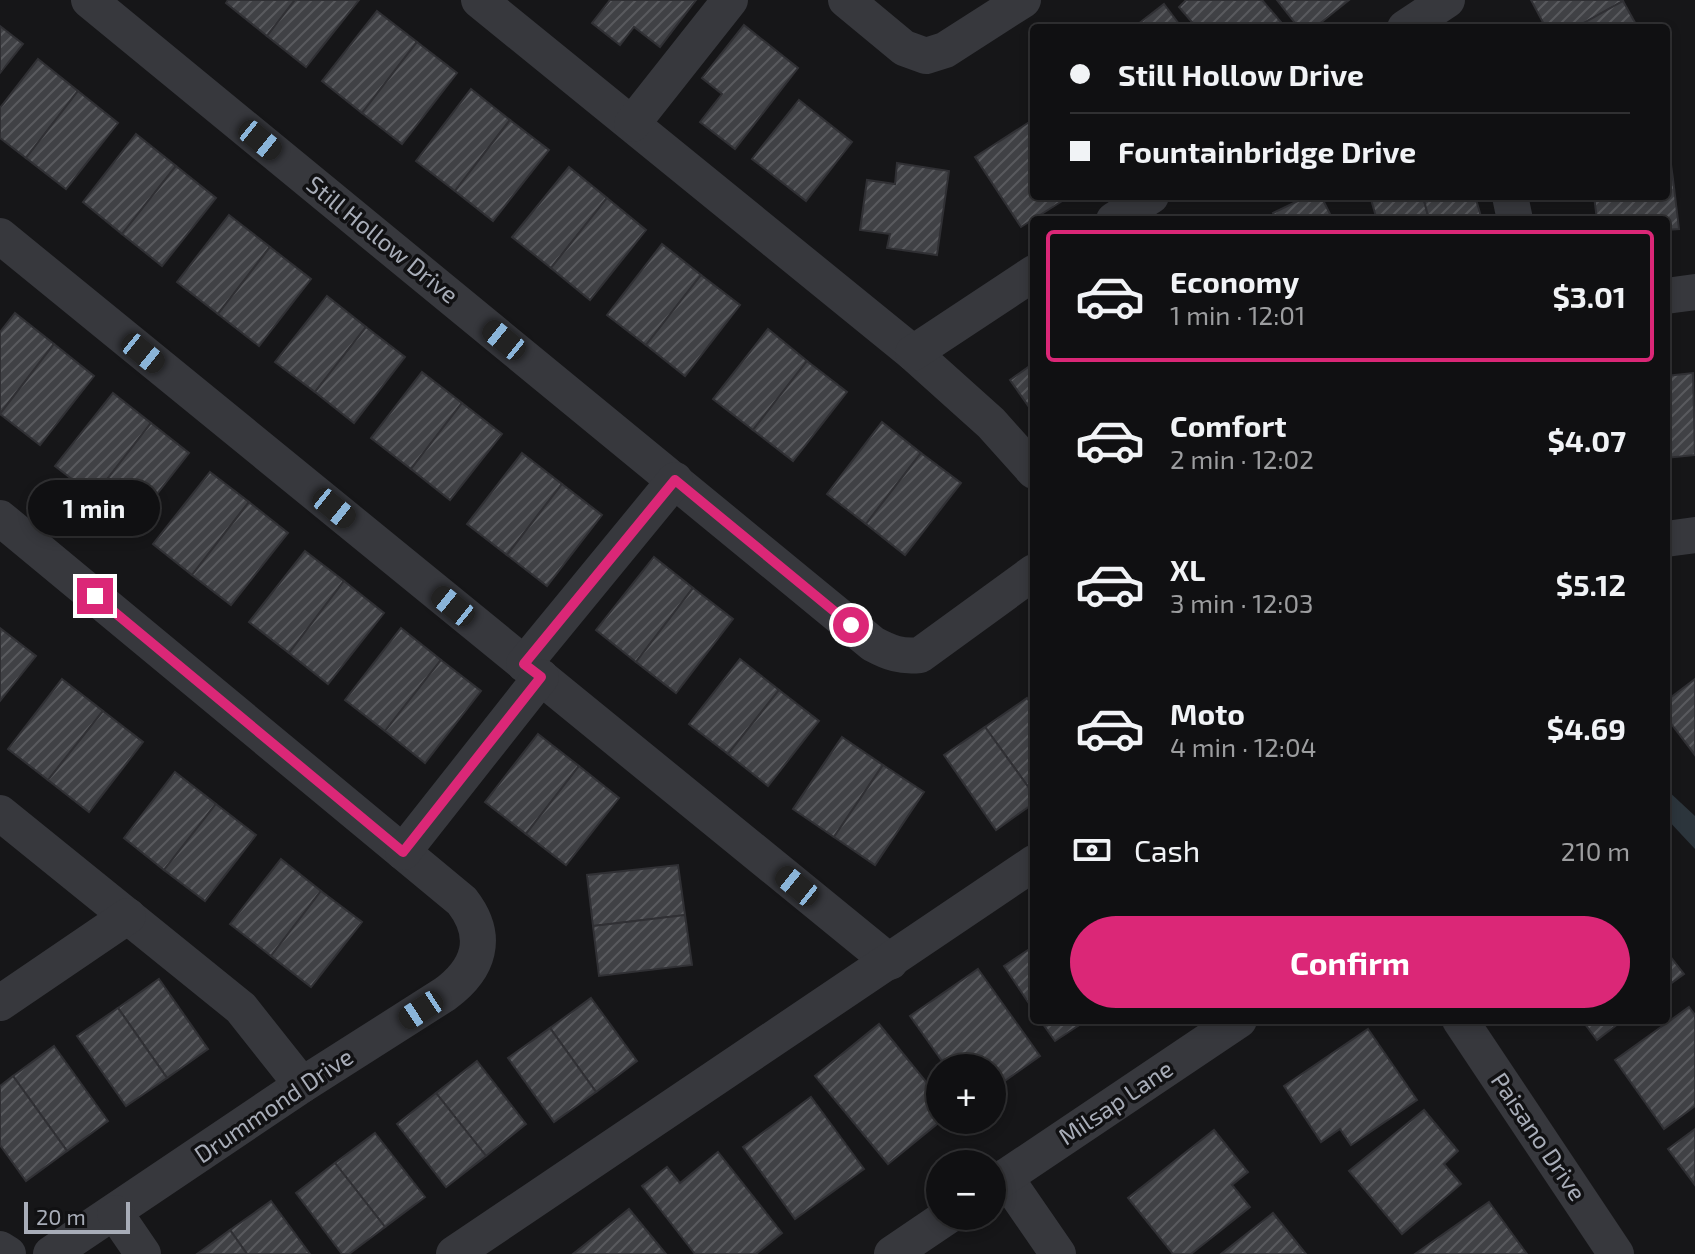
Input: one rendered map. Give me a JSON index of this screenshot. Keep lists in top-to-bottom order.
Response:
{
  "streets": {
    "street": [
      "Still Hollow Drive",
      "Milsap Lane",
      "Drummond Drive",
      "Paisano Drive"
    ]
  },
  "scale_bar": "20 m",
  "page": {
    "banner": ["Still Hollow Drive", "Fountainbridge Drive"],
    "list": [
      {
        "name": "Economy",
        "note": "1 min · 12:01",
        "value": "$3.01"
      },
      {
        "name": "Comfort",
        "note": "2 min · 12:02",
        "value": "$4.07"
      },
      {
        "name": "XL",
        "note": "3 min · 12:03",
        "value": "$5.12"
      },
      {
        "name": "Moto",
        "note": "4 min · 12:04",
        "value": "$4.69"
      }
    ],
    "bubble": "1 min",
    "pay": ["Cash", "210 m"],
    "buttons": "Confirm",
    "map_buttons": ["+", "−"],
    "scale": "20 m"
  }
}
